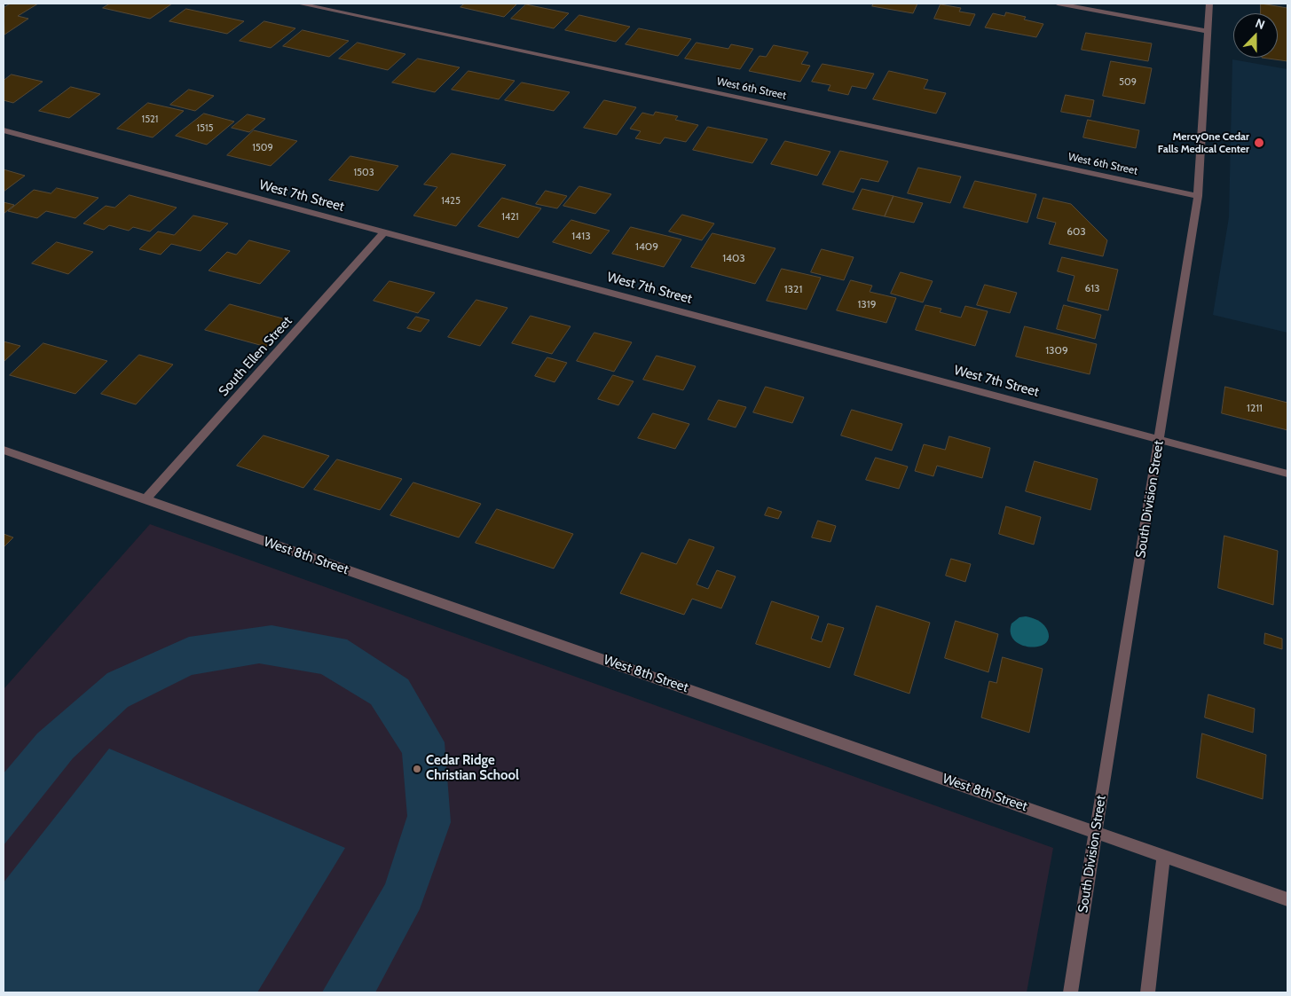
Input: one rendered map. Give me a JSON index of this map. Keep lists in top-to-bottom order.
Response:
{
  "streets": {
    "street": [
      "West 6th Street",
      "West 7th Street",
      "South Ellen Street",
      "South Division Street",
      "West 8th Street"
    ]
  },
  "crossings": [
    ["West 6th Street", "South Division Street"],
    ["West 7th Street", "South Ellen Street"],
    ["West 7th Street", "South Division Street"],
    ["South Ellen Street", "West 8th Street"],
    ["South Division Street", "West 8th Street"]
  ],
  "places": ["MercyOne Cedar Falls Medical Center", "Cedar Ridge Christian School"],
  "house_numbers": [
    "509",
    "1521",
    "1515",
    "1509",
    "1503",
    "1425",
    "1421",
    "603",
    "1413",
    "1409",
    "1403",
    "613",
    "1321",
    "1319",
    "1309",
    "1211"
  ],
  "north": "top"
}
